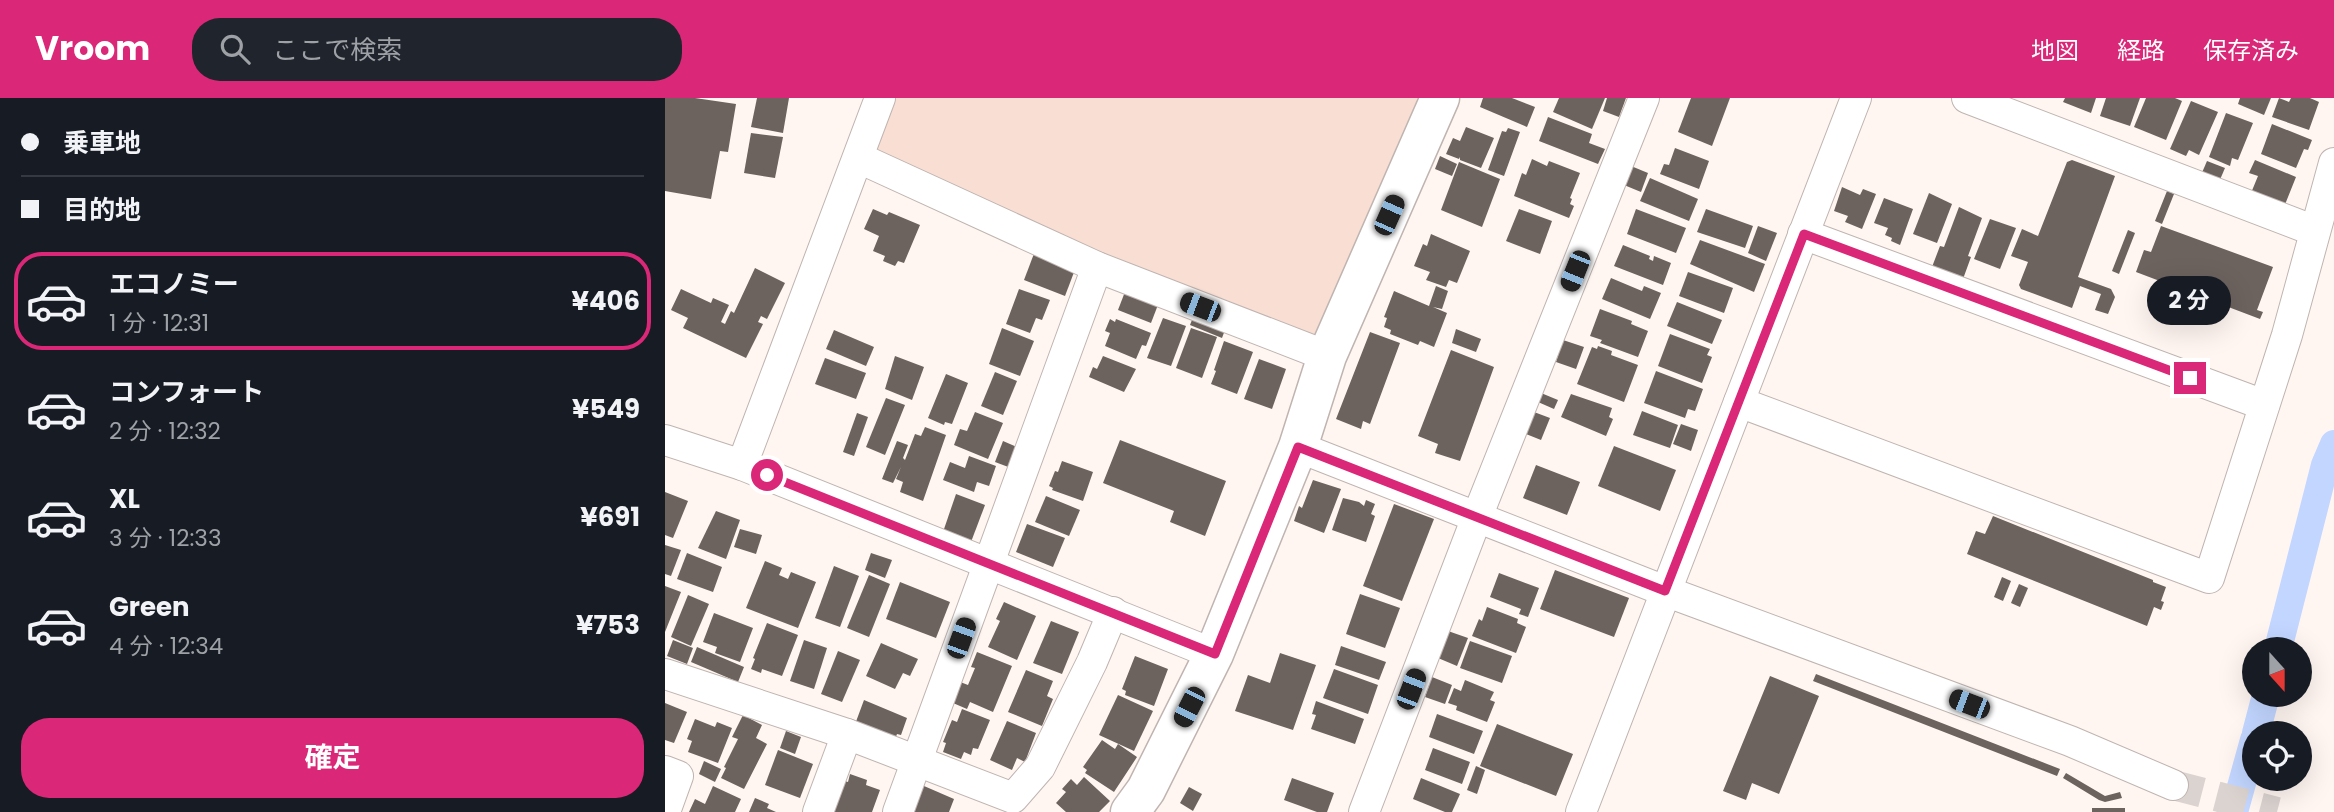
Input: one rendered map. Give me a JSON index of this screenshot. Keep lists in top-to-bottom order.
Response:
{
  "north": "bottom",
  "page": {
    "header": "Vroom",
    "search": "ここで検索",
    "nav": ["地図", "経路", "保存済み"],
    "banner": ["乗車地", "目的地"],
    "list": [
      {
        "name": "エコノミー",
        "note": "1 分 · 12:31",
        "value": "¥406"
      },
      {
        "name": "コンフォート",
        "note": "2 分 · 12:32",
        "value": "¥549"
      },
      {
        "name": "XL",
        "note": "3 分 · 12:33",
        "value": "¥691"
      },
      {
        "name": "Green",
        "note": "4 分 · 12:34",
        "value": "¥753"
      }
    ],
    "bubble": "2 分",
    "buttons": "確定"
  }
}
